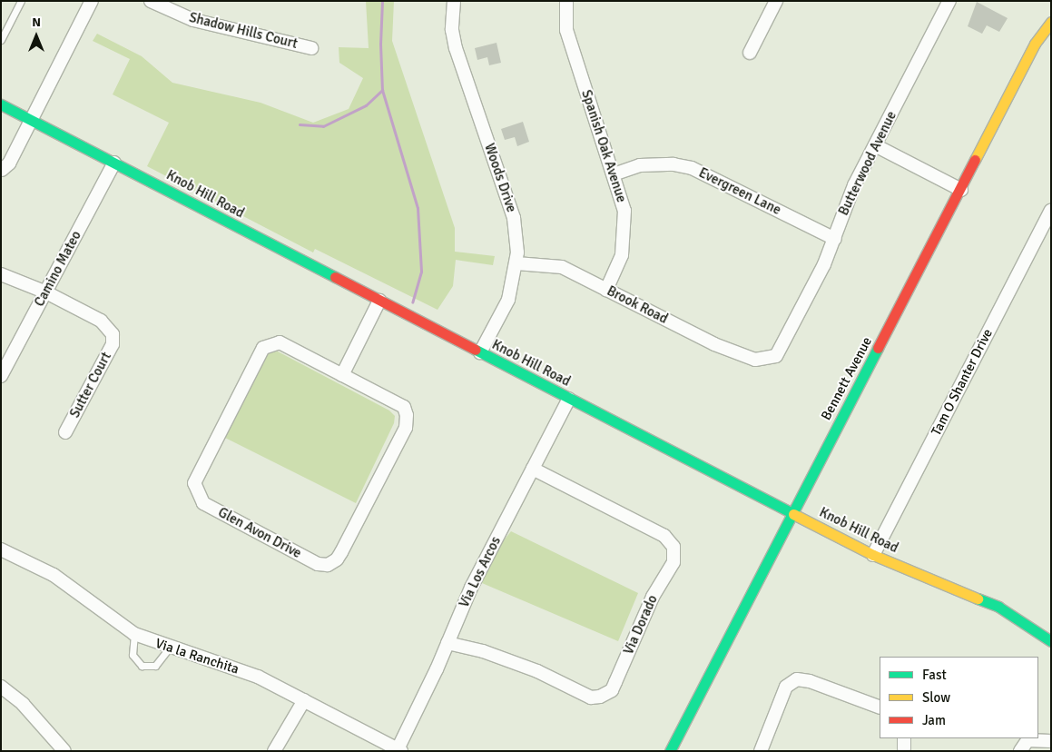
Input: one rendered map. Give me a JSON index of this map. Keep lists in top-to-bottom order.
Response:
{
  "streets": {
    "street": [
      "Shadow Hills Court",
      "Spanish Oak Avenue",
      "Butterwood Avenue",
      "Woods Drive",
      "Evergreen Lane",
      "Knob Hill Road",
      "Camino Mateo",
      "Brook Road",
      "Bennett Avenue",
      "Tam O Shanter Drive",
      "Sutter Court",
      "Glen Avon Drive",
      "Via Los Arcos",
      "Via Dorado",
      "Via la Ranchita"
    ]
  },
  "crossings": [
    ["Spanish Oak Avenue", "Evergreen Lane"],
    ["Spanish Oak Avenue", "Brook Road"],
    ["Butterwood Avenue", "Evergreen Lane"],
    ["Butterwood Avenue", "Brook Road"],
    ["Woods Drive", "Knob Hill Road"],
    ["Woods Drive", "Brook Road"],
    ["Knob Hill Road", "Camino Mateo"],
    ["Knob Hill Road", "Bennett Avenue"],
    ["Knob Hill Road", "Tam O Shanter Drive"],
    ["Knob Hill Road", "Via Los Arcos"],
    ["Camino Mateo", "Sutter Court"],
    ["Via Los Arcos", "Via Dorado"],
    ["Via Los Arcos", "Via la Ranchita"]
  ],
  "legend": ["Fast", "Slow", "Jam"],
  "north": "top"
}
